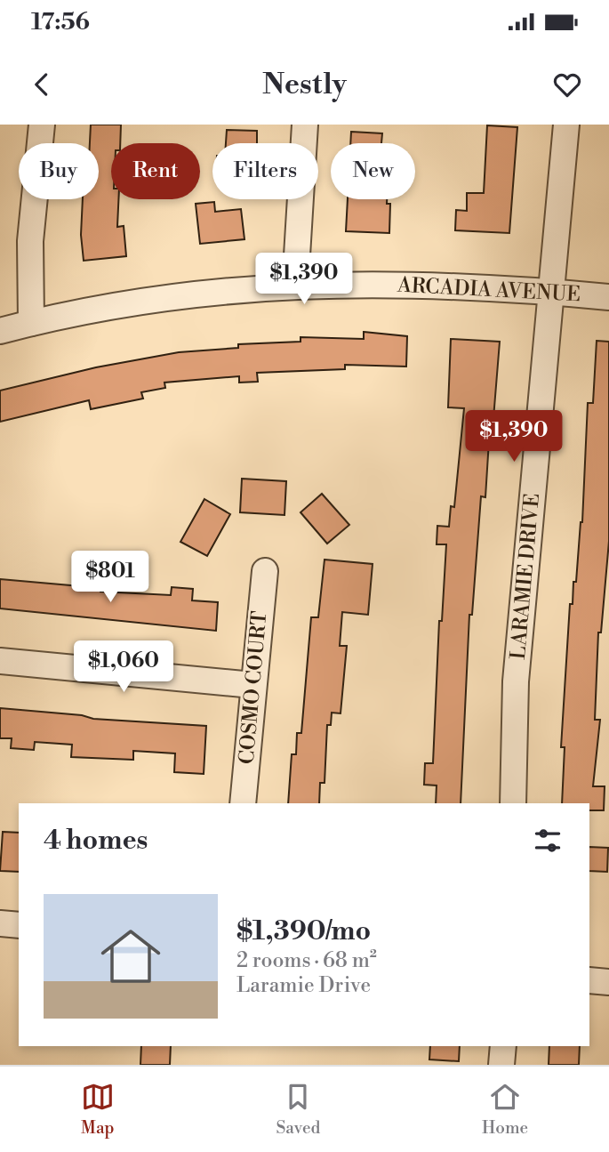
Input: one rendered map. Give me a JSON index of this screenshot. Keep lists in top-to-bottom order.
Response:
{
  "streets": {
    "street": ["ARCADIA AVENUE", "LARAMIE DRIVE", "COSMO COURT"]
  },
  "crossings": [
    ["ARCADIA AVENUE", "LARAMIE DRIVE"]
  ],
  "page": {
    "status": "17:56",
    "header": "Nestly",
    "chip": [
      "Buy",
      "Rent",
      "Filters",
      "New"
    ],
    "price": [
      "$1,390",
      "$1,390",
      "$801",
      "$1,060"
    ],
    "heading": "4 homes",
    "list": [
      {
        "name": "$1,390/mo",
        "note": "2 rooms · 68 m² · Laramie Drive"
      }
    ],
    "tabs": ["Map", "Saved", "Home"]
  }
}
